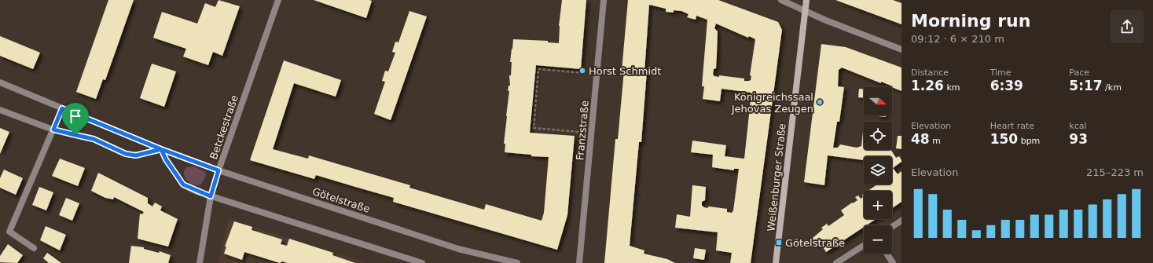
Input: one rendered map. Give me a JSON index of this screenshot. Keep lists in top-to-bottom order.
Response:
{
  "streets": {
    "street": [
      "Betckestraße",
      "Franzstraße",
      "Weißenburger Straße",
      "Götelstraße"
    ]
  },
  "crossings": [
    ["Betckestraße", "Götelstraße"]
  ],
  "places": {
    "other": ["Horst Schmidt", "Königreichssaal Jehovas Zeugen"],
    "transit": ["Götelstraße"]
  },
  "north": "right",
  "page": {
    "heading": ["Morning run", "09:12 · 6 × 210 m"],
    "stats": [
      ["Distance", "1.26 km"],
      ["Time", "6:39"],
      ["Pace", "5:17 /km"],
      ["Elevation", "48 m"],
      ["Heart rate", "150 bpm"],
      ["kcal", "93"]
    ],
    "map_buttons": ["+", "−"],
    "chart": ["Elevation", "215–223 m"]
  }
}
